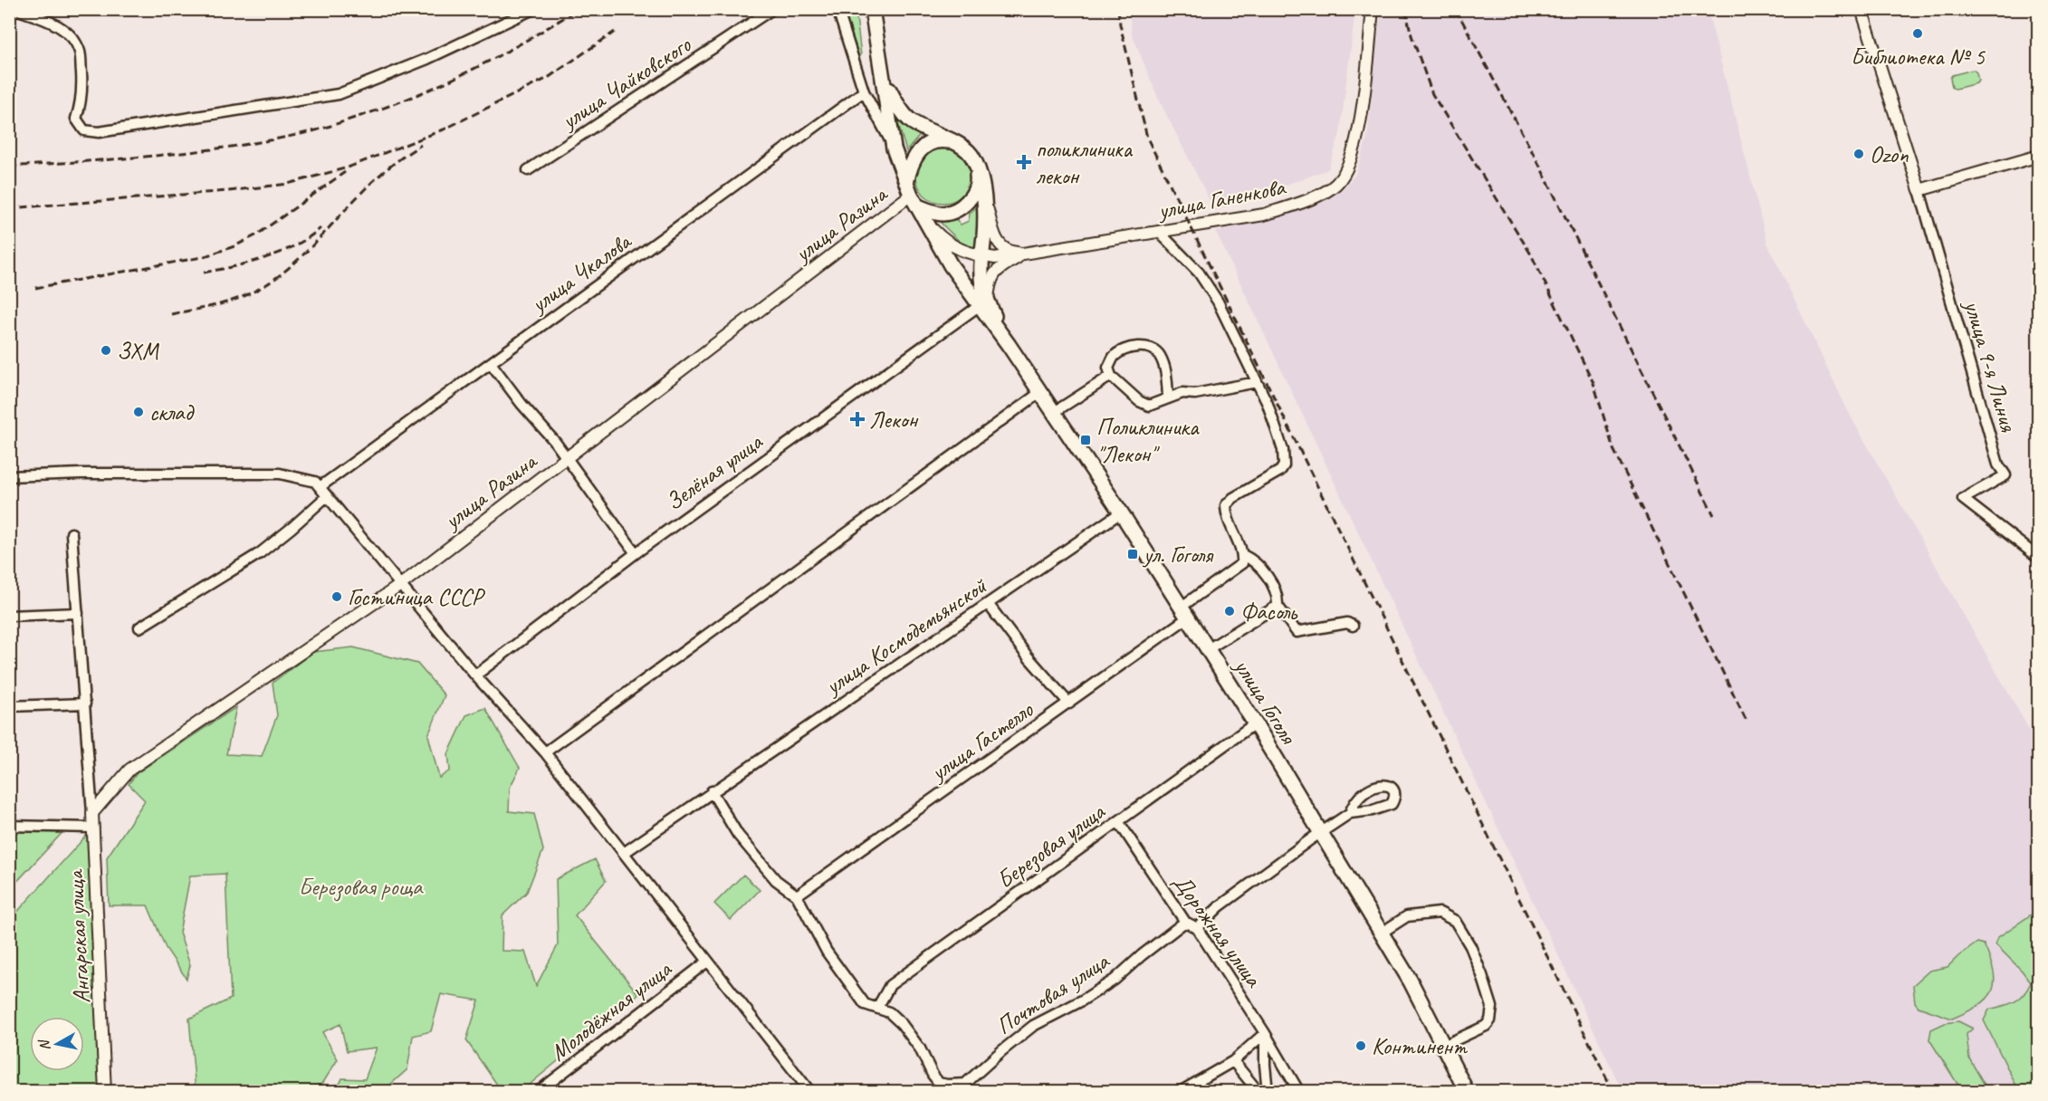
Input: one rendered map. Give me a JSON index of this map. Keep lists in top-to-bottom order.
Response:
{
  "streets": {
    "main road": ["улица Гоголя"],
    "street": [
      "улица Чайковского",
      "улица Ганенкова",
      "улица Разина",
      "улица Чкалова",
      "улица 9-я Линия",
      "Зелёная улица",
      "улица Космодемьянской",
      "улица Гастелло",
      "Березовая улица",
      "Дорожная улица",
      "Ангарская улица",
      "Почтовая улица",
      "Молодёжная улица"
    ]
  },
  "crossings": [
    ["улица Разина", "Ангарская улица"],
    ["Зелёная улица", "улица Гоголя"],
    ["улица Космодемьянской", "улица Гоголя"],
    ["улица Гоголя", "улица Гастелло"],
    ["улица Гоголя", "Березовая улица"],
    ["Березовая улица", "Дорожная улица"],
    ["Дорожная улица", "Почтовая улица"]
  ],
  "parks": ["Березовая роща"],
  "places": {
    "other": [
      "Библиотека № 5",
      "Ozon",
      "ЗХМ",
      "склад",
      "Гостиница СССР",
      "Фасоль",
      "Континент"
    ],
    "health": ["поликлиника лекон", "Лекон"],
    "transit": ["Поликлиника \"Лекон\"", "ул. Гоголя"]
  },
  "north": "left"
}
